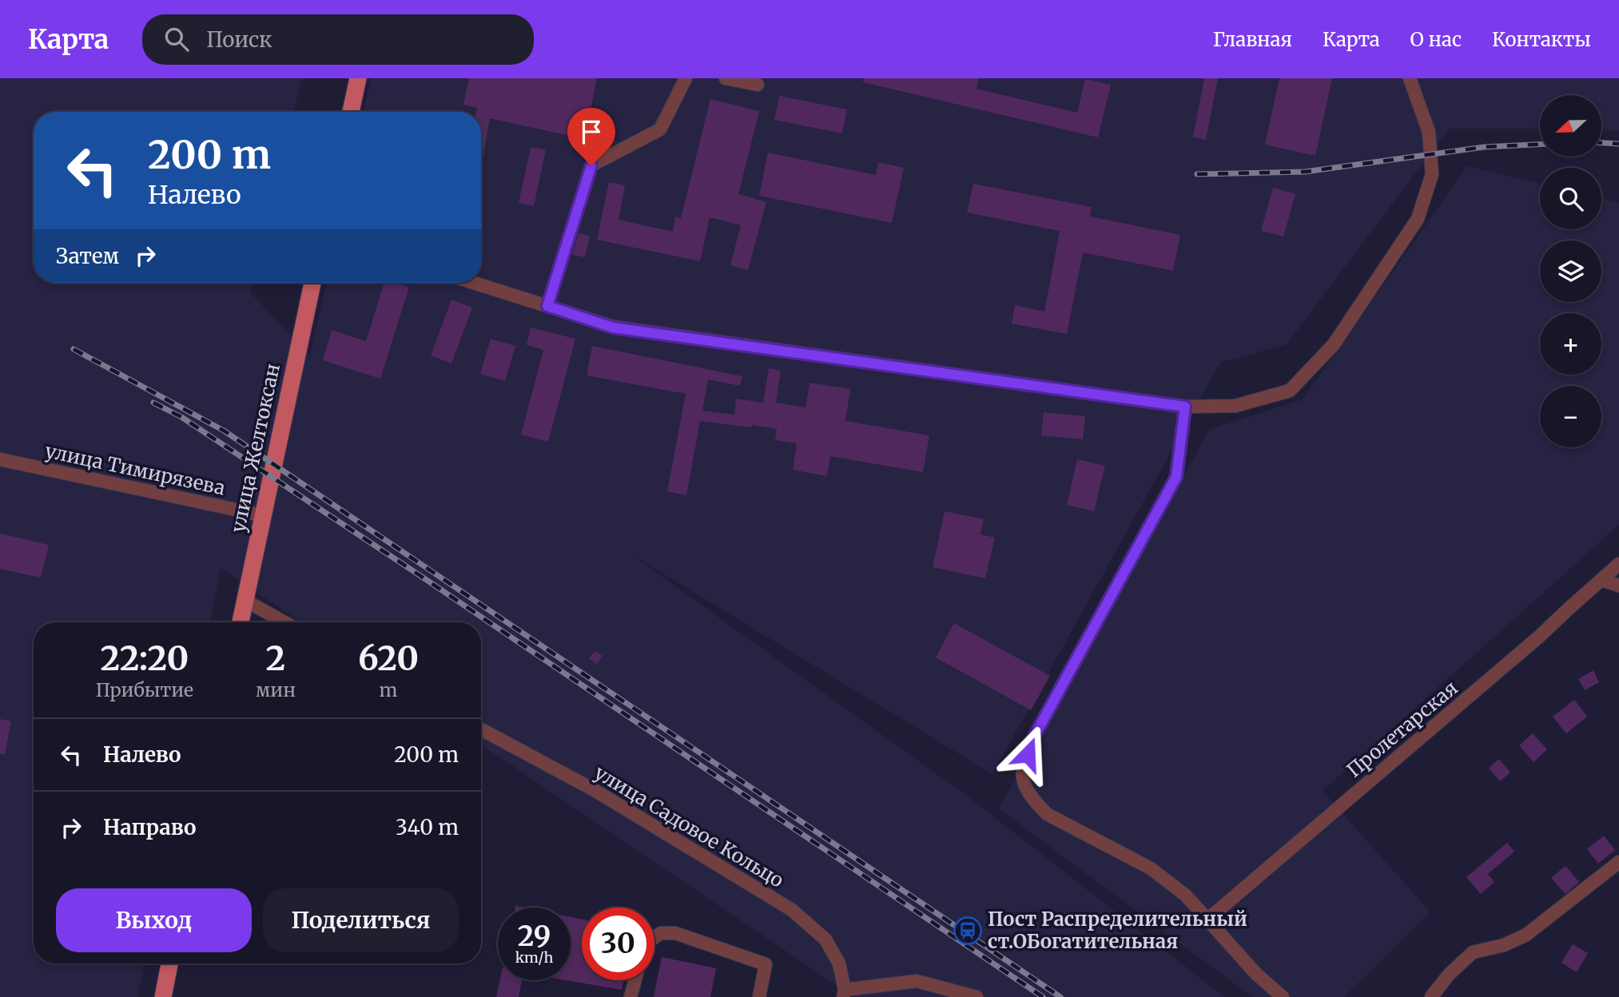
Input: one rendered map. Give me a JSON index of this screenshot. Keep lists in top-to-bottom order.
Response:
{
  "streets": {
    "main road": ["улица Желтоксан"],
    "street": ["улица Тимирязева", "Пролетарская", "улица Садовое Кольцо"]
  },
  "crossings": [
    ["улица Желтоксан", "улица Тимирязева"]
  ],
  "places": {
    "station": ["Пост Распределительный ст.ОБогатительная"]
  },
  "north": "left",
  "page": {
    "header": "Карта",
    "search": "Поиск",
    "nav": [
      "Главная",
      "Карта",
      "О нас",
      "Контакты"
    ],
    "map_buttons": ["+", "−"],
    "turn": ["200 m", "Налево"],
    "then": "Затем",
    "eta": [
      "22:20",
      "Прибытие",
      "2",
      "мин",
      "620",
      "m"
    ],
    "list": [
      {
        "name": "Налево",
        "value": "200 m"
      },
      {
        "name": "Направо",
        "value": "340 m"
      }
    ],
    "buttons": ["Выход", "Поделиться"],
    "speed": "29 km/h",
    "limit": "30"
  }
}
